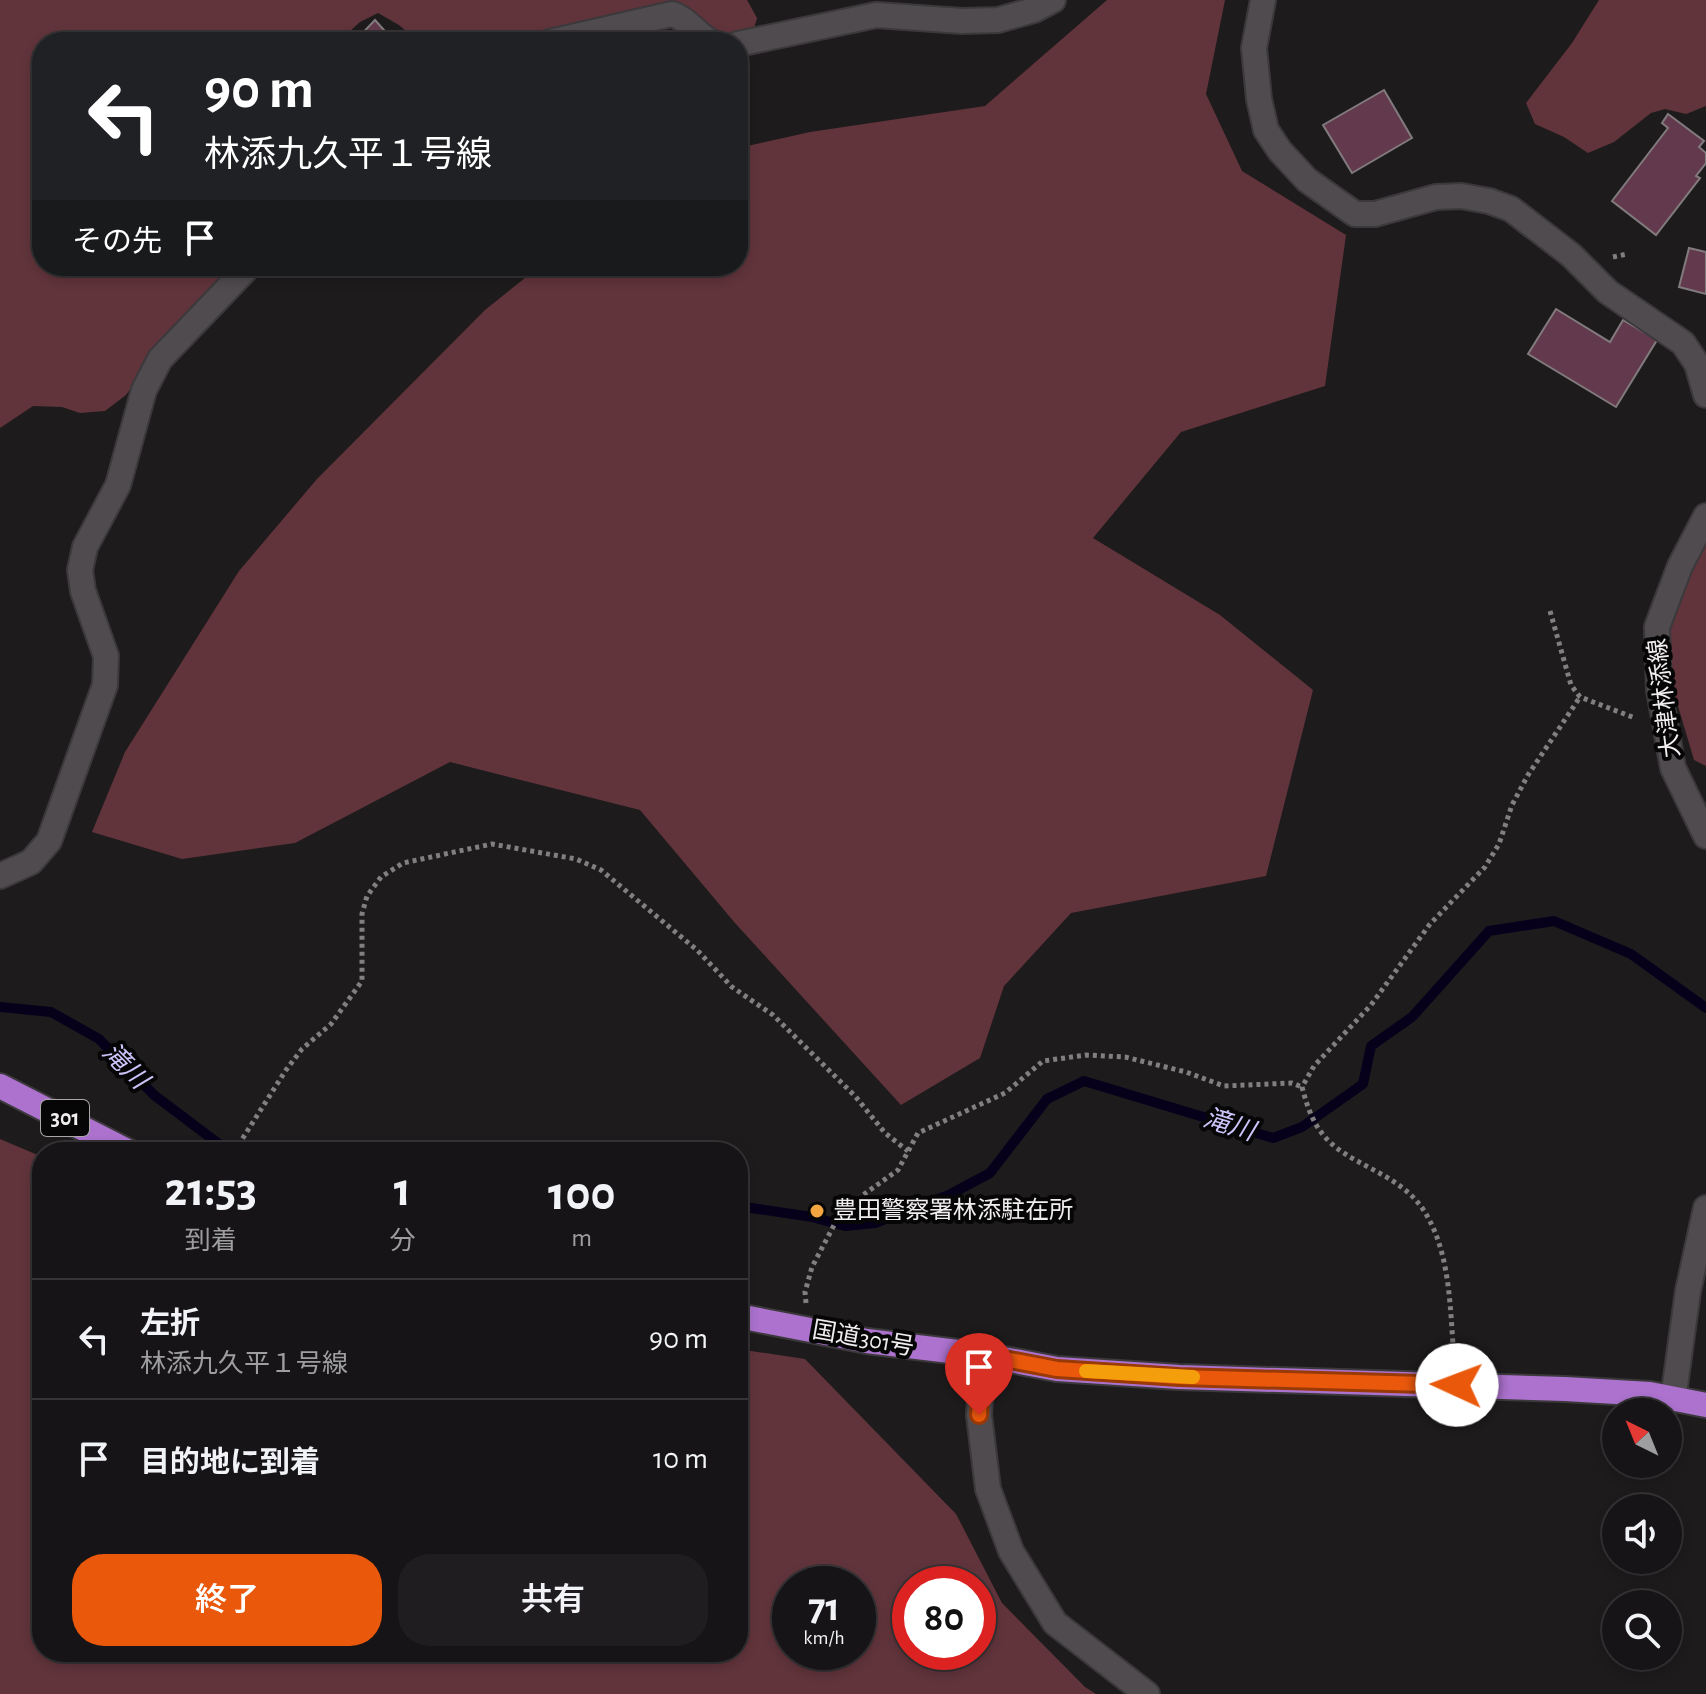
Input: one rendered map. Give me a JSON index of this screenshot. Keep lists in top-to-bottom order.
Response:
{
  "streets": {
    "highway": ["301", "国道301号"],
    "street": ["大津林添線"]
  },
  "water": ["滝川"],
  "places": ["豊田警察署林添駐在所"],
  "north": "top left",
  "page": {
    "turn": ["90 m", "林添九久平１号線"],
    "then": "その先",
    "eta": [
      "21:53",
      "到着",
      "1",
      "分",
      "100",
      "m"
    ],
    "list": [
      {
        "name": "左折",
        "note": "林添九久平１号線",
        "value": "90 m"
      },
      {
        "name": "目的地に到着",
        "value": "10 m"
      }
    ],
    "buttons": ["終了", "共有"],
    "speed": "71 km/h",
    "limit": "80"
  }
}
